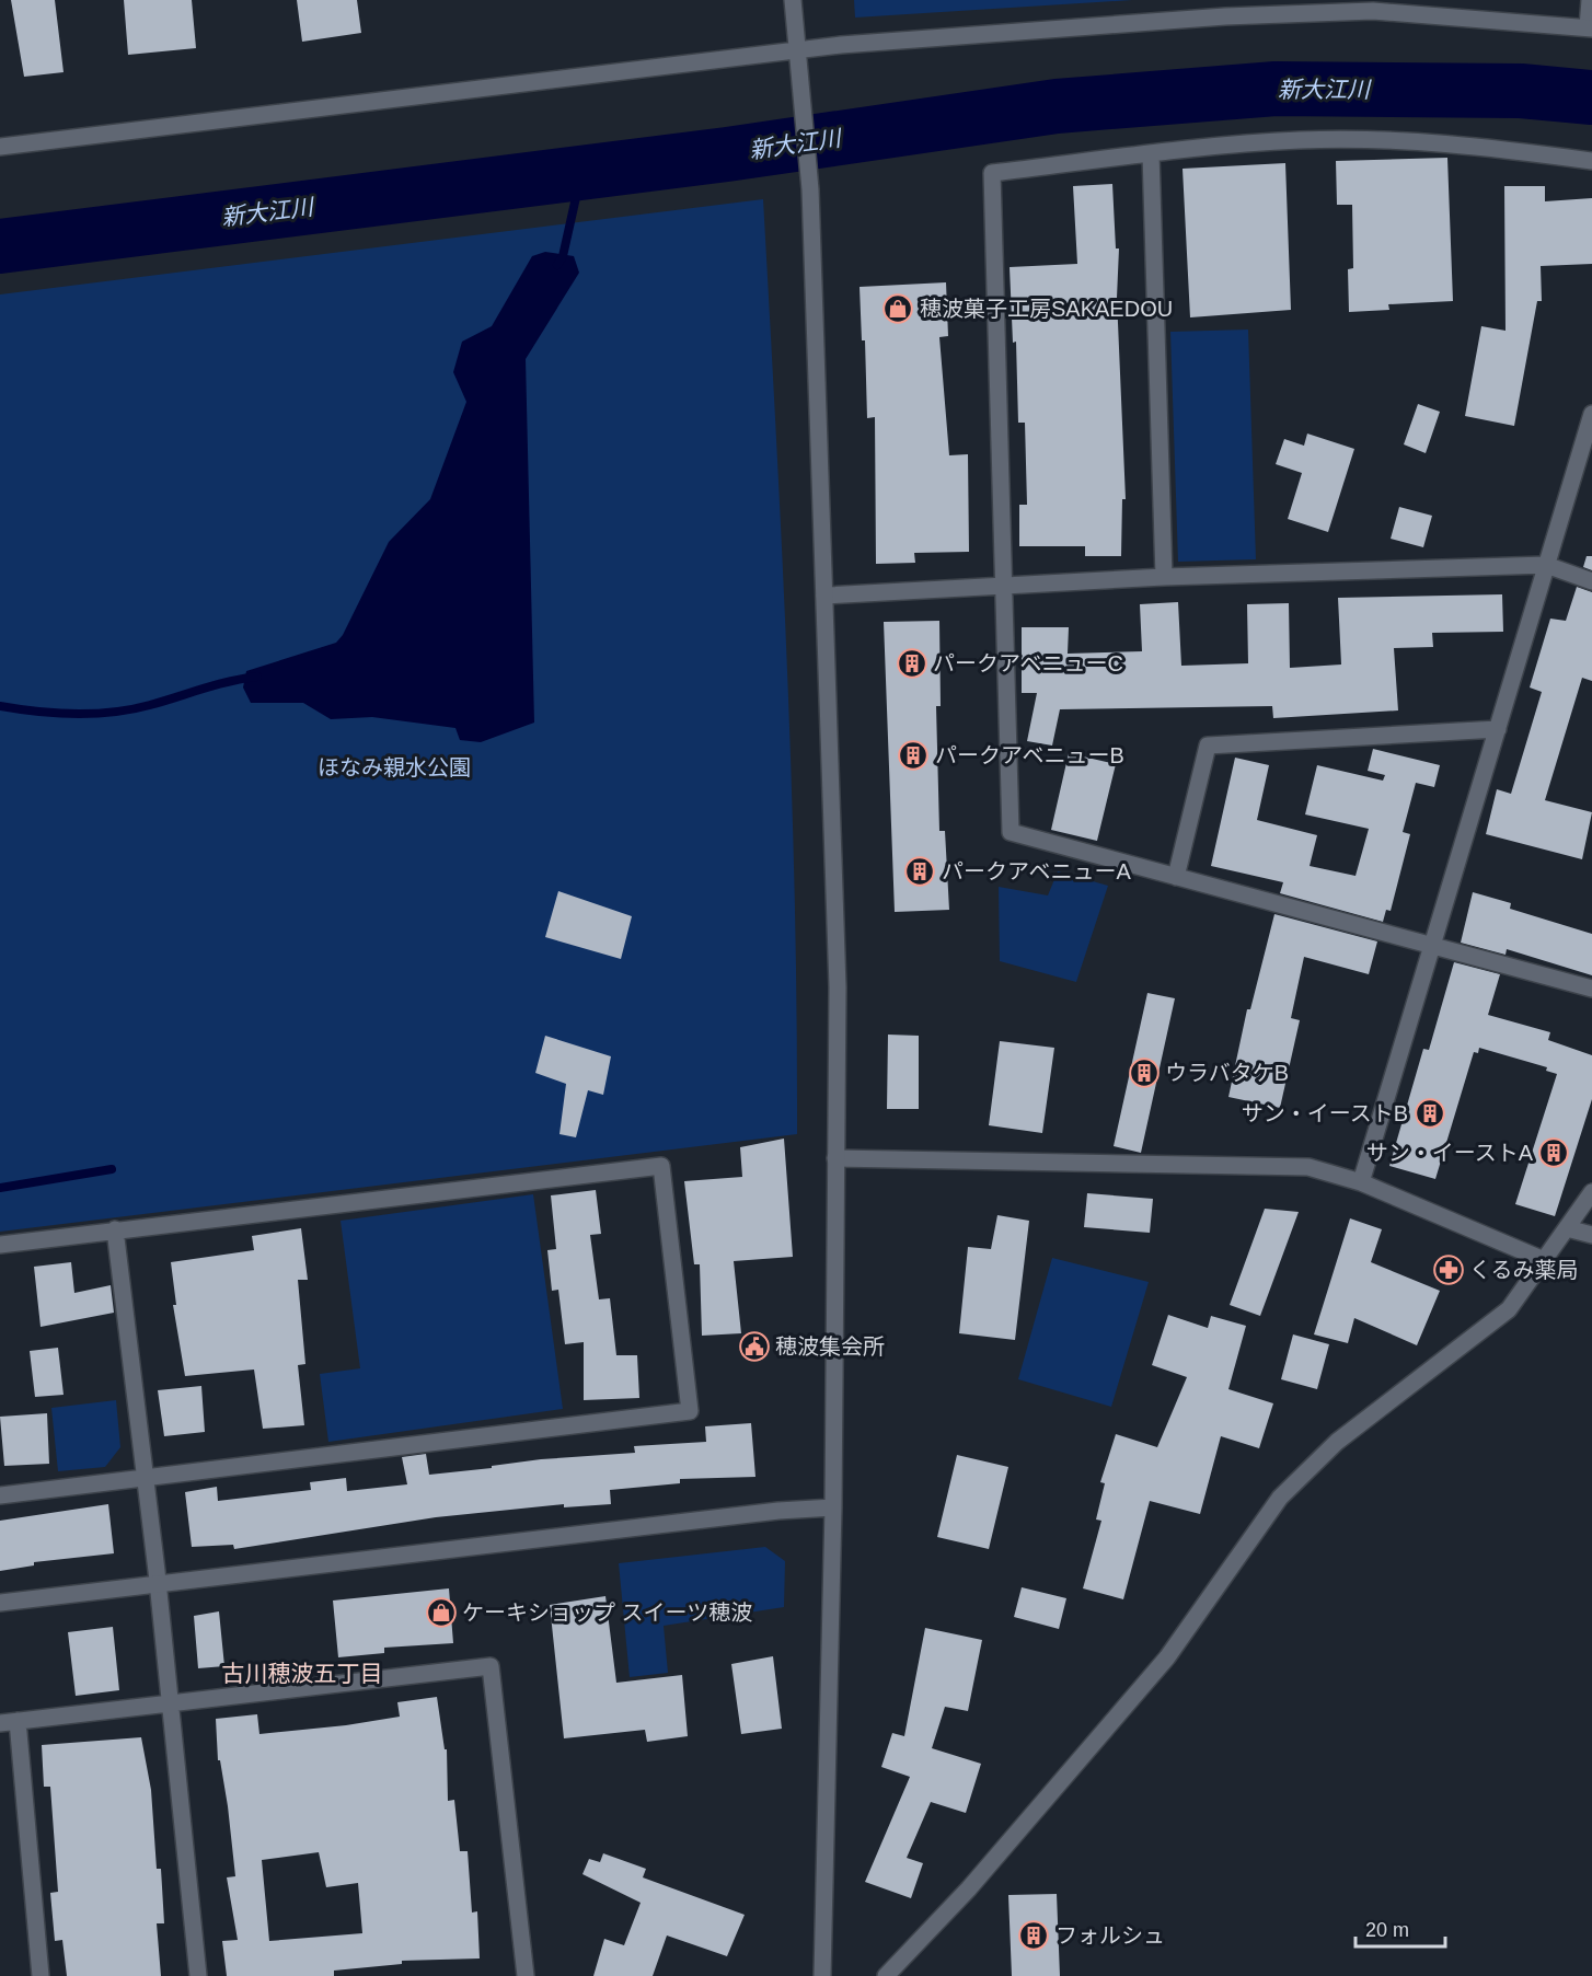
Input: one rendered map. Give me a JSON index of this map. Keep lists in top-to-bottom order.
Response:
{
  "districts": ["古川穂波五丁目"],
  "water": ["新大江川"],
  "parks": ["ほなみ親水公園"],
  "places": {
    "shop": ["穂波菓子工房SAKAEDOU", "ケーキショップ スイーツ穂波"],
    "building": [
      "パークアベニューC",
      "パークアベニューB",
      "パークアベニューA",
      "ウラバタケB",
      "サン・イーストB",
      "サン・イーストA",
      "フォルシュ"
    ],
    "pharmacy": ["くるみ薬局"],
    "public building": ["穂波集会所"]
  },
  "scale_bar": "20 m"
}
